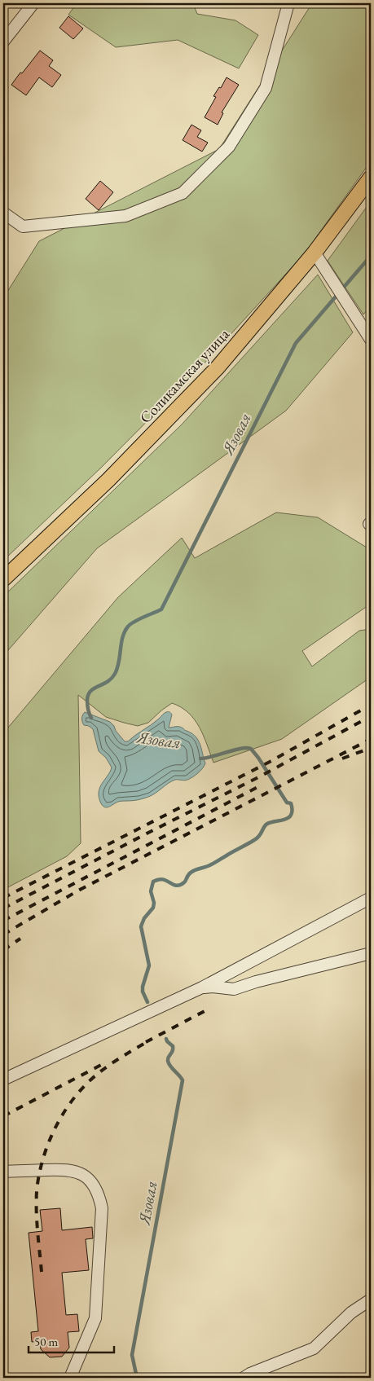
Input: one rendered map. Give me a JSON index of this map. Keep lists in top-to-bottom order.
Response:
{
  "streets": {
    "main road": ["Соликамская улица"]
  },
  "water": ["Язовая"],
  "scale_bar": "50 m"
}
